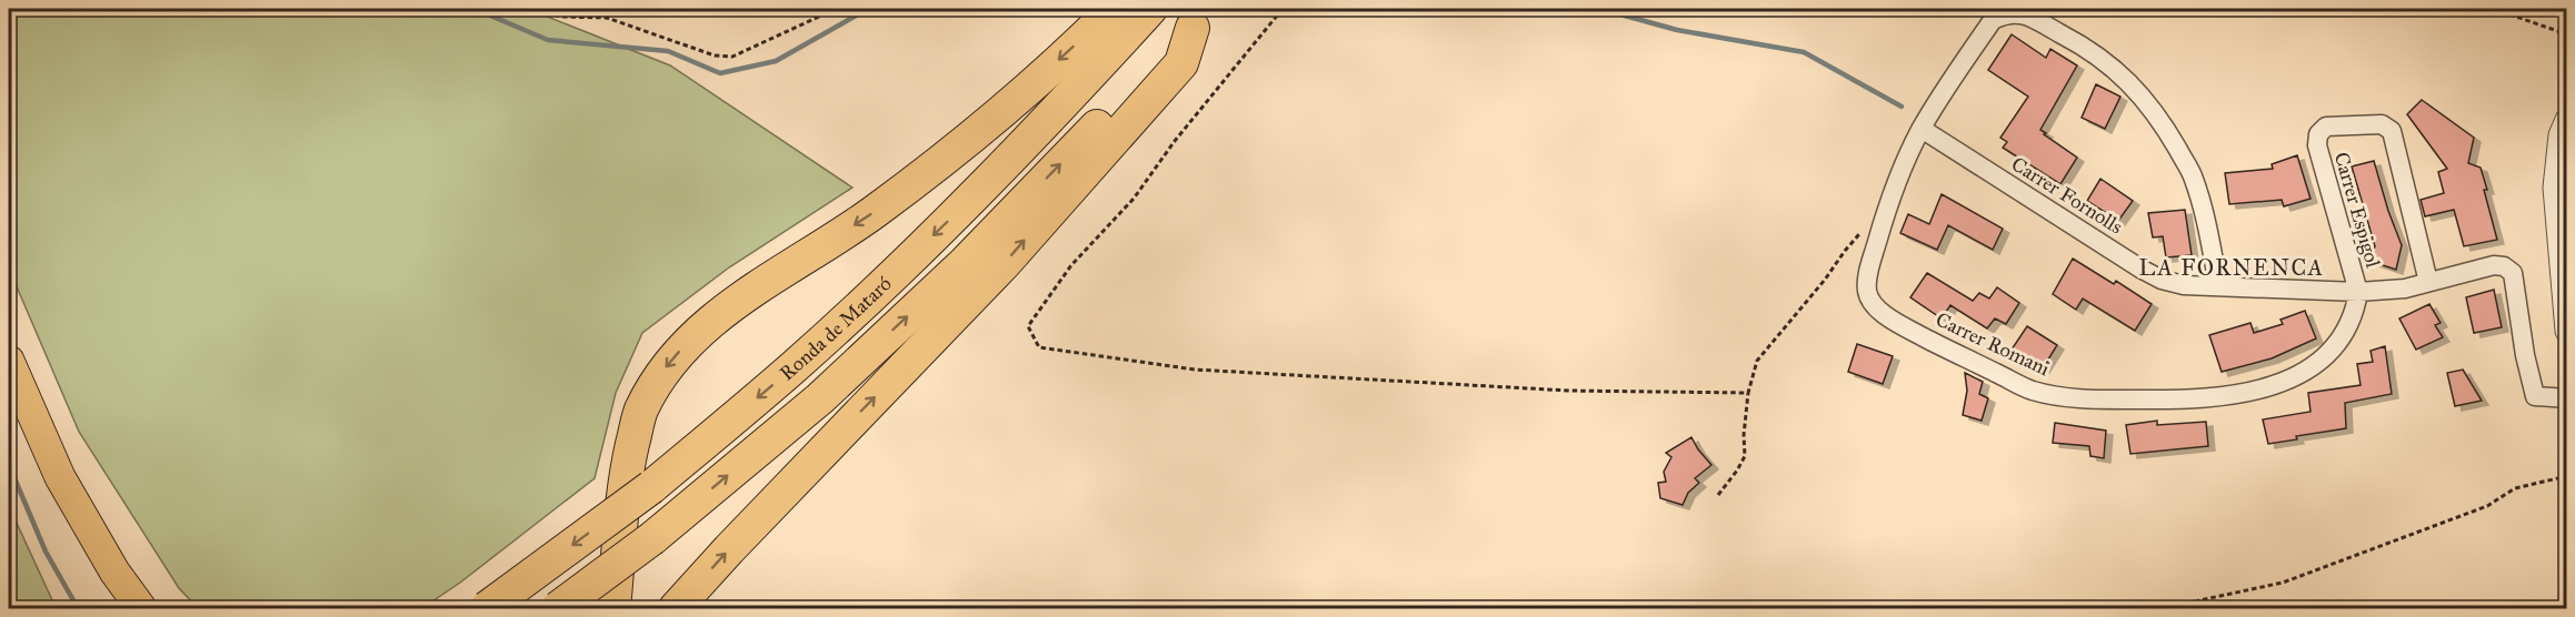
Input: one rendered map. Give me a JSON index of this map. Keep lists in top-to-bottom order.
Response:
{
  "streets": {
    "highway": ["Ronda de Mataró"],
    "street": ["Carrer Fornolls", "Carrer Espigol", "Carrer Romani"]
  },
  "crossings": [
    ["Carrer Fornolls", "Carrer Espigol"],
    ["Carrer Fornolls", "Carrer Romani"],
    ["Carrer Espigol", "Carrer Romani"]
  ],
  "districts": ["LA FORNENCA"]
}
